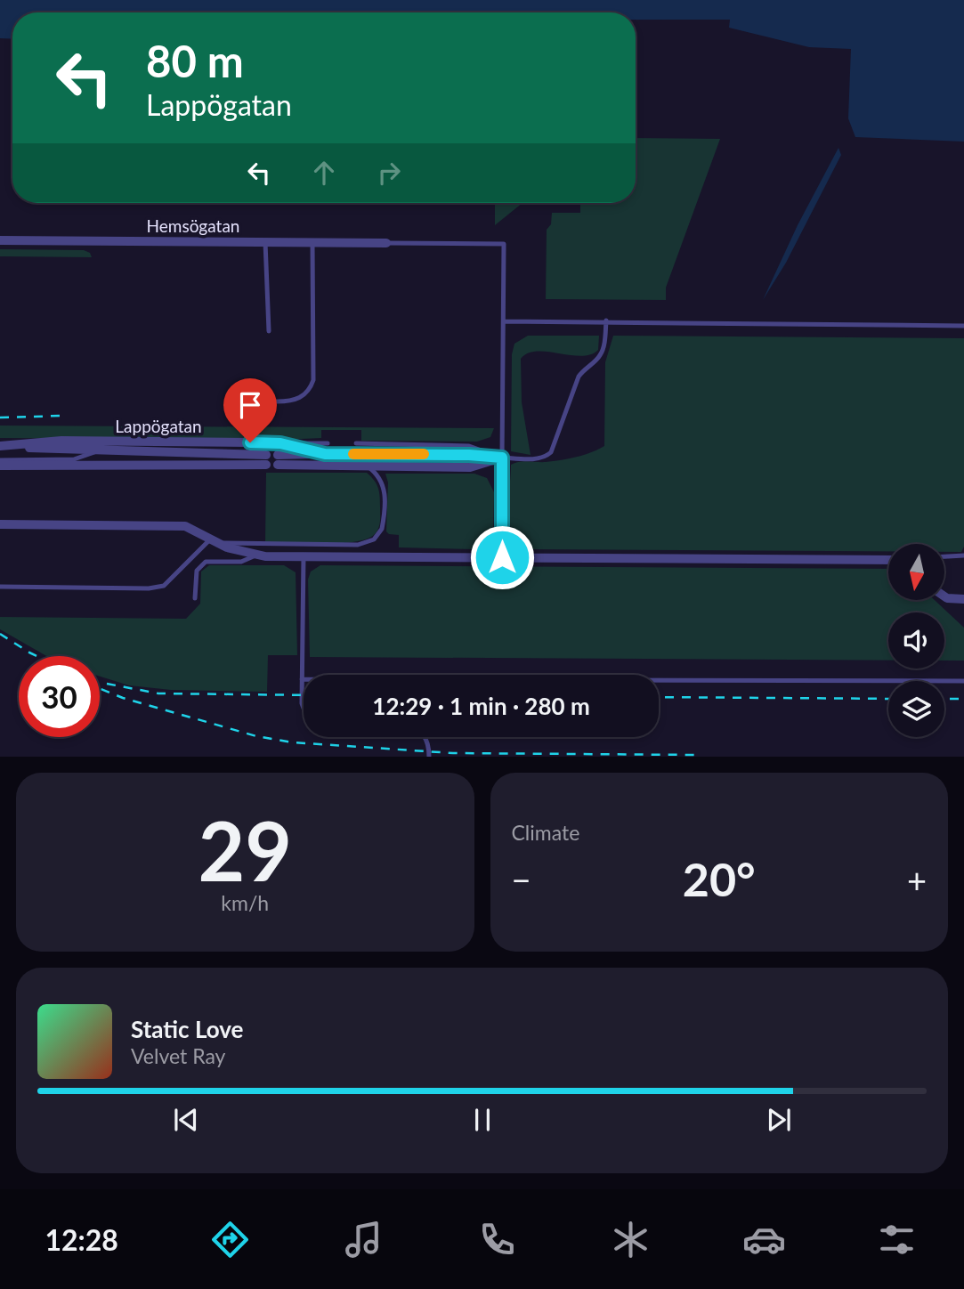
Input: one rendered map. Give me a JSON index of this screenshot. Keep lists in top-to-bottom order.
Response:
{
  "streets": {
    "street": ["Hemsögatan", "Lappögatan"]
  },
  "north": "bottom",
  "page": {
    "turn": ["80 m", "Lappögatan"],
    "limit": "30",
    "trip": "12:29 · 1 min · 280 m",
    "tile": [
      ["29", "km/h"],
      "Climate"
    ],
    "heat": ["−", "20°", "+"],
    "song": ["Static Love", "Velvet Ray"],
    "tabs": "12:28"
  }
}
